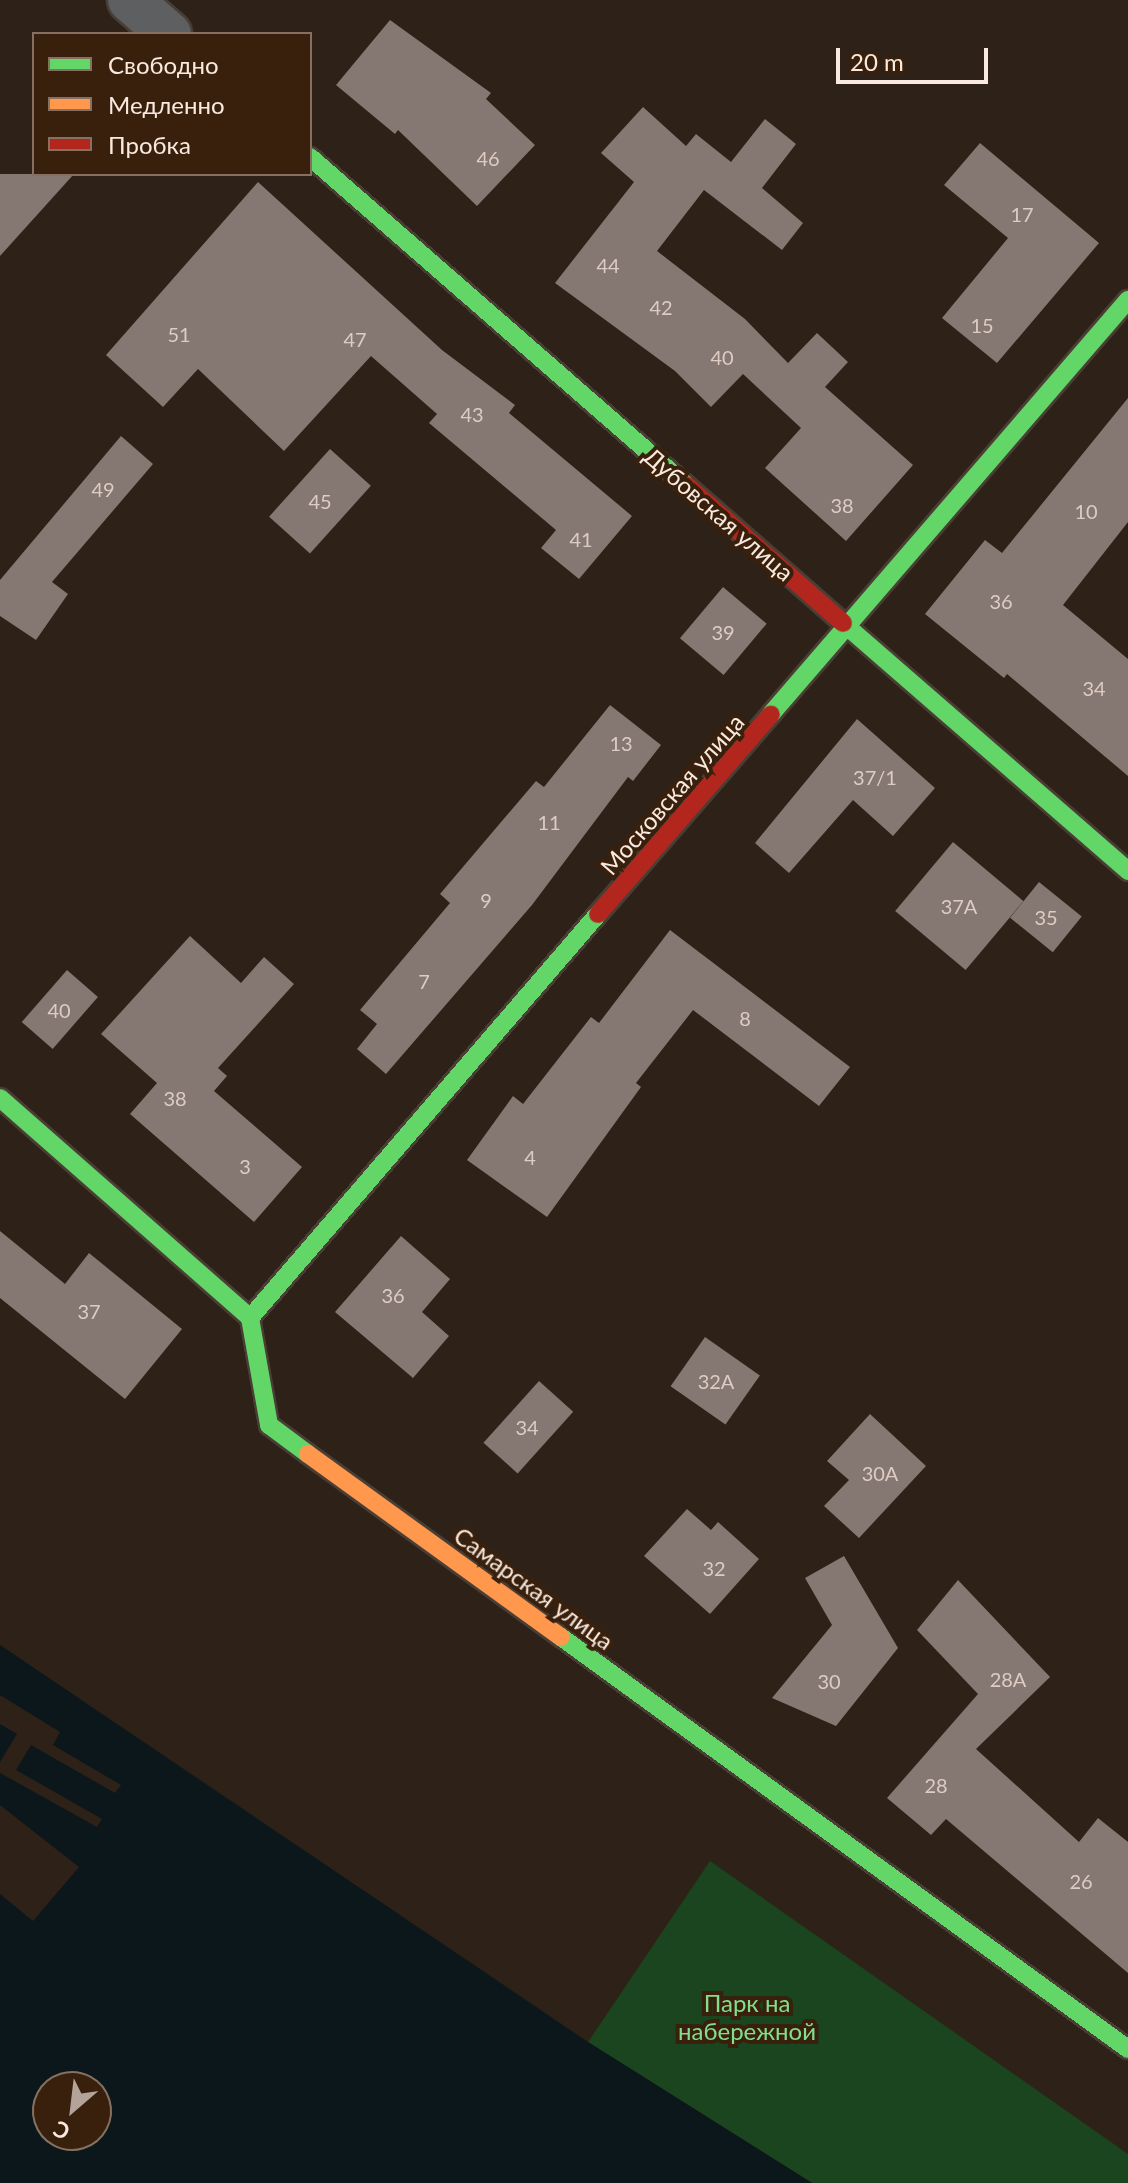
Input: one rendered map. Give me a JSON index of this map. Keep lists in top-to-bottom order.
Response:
{
  "streets": {
    "street": ["Дубовская улица", "Московская улица", "Самарская улица"]
  },
  "crossings": [
    ["Дубовская улица", "Московская улица"],
    ["Московская улица", "Самарская улица"]
  ],
  "parks": ["Парк на набережной"],
  "house_numbers": [
    "46",
    "17",
    "44",
    "42",
    "15",
    "51",
    "47",
    "40",
    "43",
    "49",
    "45",
    "38",
    "10",
    "41",
    "36",
    "39",
    "34",
    "13",
    "37/1",
    "11",
    "9",
    "37А",
    "35",
    "7",
    "40",
    "8",
    "38",
    "4",
    "3",
    "36",
    "37",
    "32А",
    "34",
    "30А",
    "32",
    "28А",
    "30",
    "28",
    "26"
  ],
  "legend": ["Свободно", "Медленно", "Пробка"],
  "scale_bar": "20 m",
  "north": "bottom left"
}
